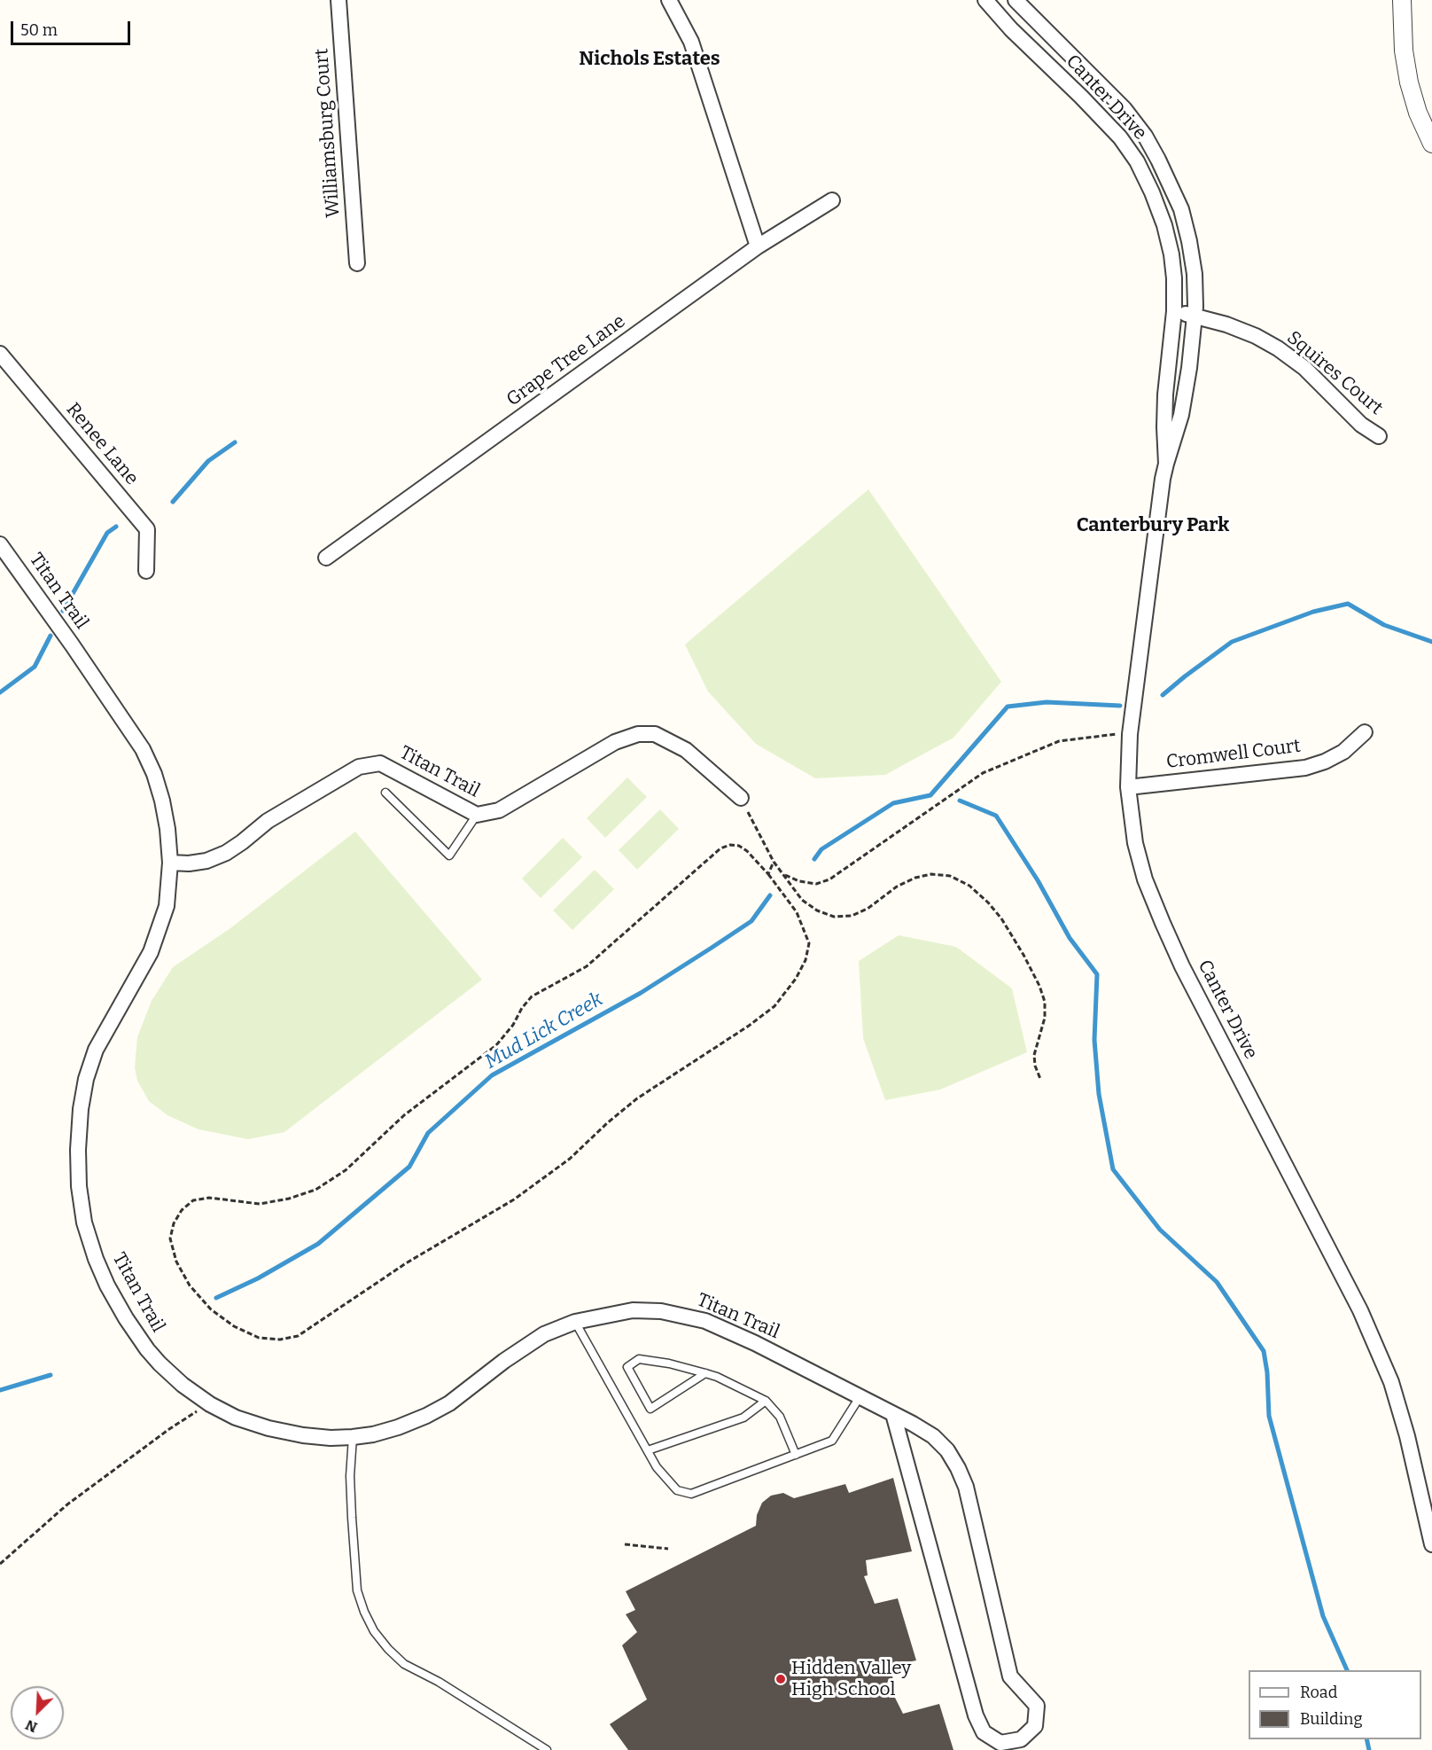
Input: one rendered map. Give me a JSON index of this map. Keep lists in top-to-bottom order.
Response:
{
  "streets": {
    "street": [
      "Canter Drive",
      "Williamsburg Court",
      "Grape Tree Lane",
      "Squires Court",
      "Renee Lane",
      "Titan Trail",
      "Cromwell Court"
    ]
  },
  "crossings": [
    ["Canter Drive", "Squires Court"],
    ["Canter Drive", "Cromwell Court"]
  ],
  "districts": ["Nichols Estates", "Canterbury Park"],
  "water": ["Mud Lick Creek"],
  "places": ["Hidden Valley High School"],
  "legend": ["Road", "Building"],
  "scale_bar": "50 m",
  "north": "bottom left"
}
